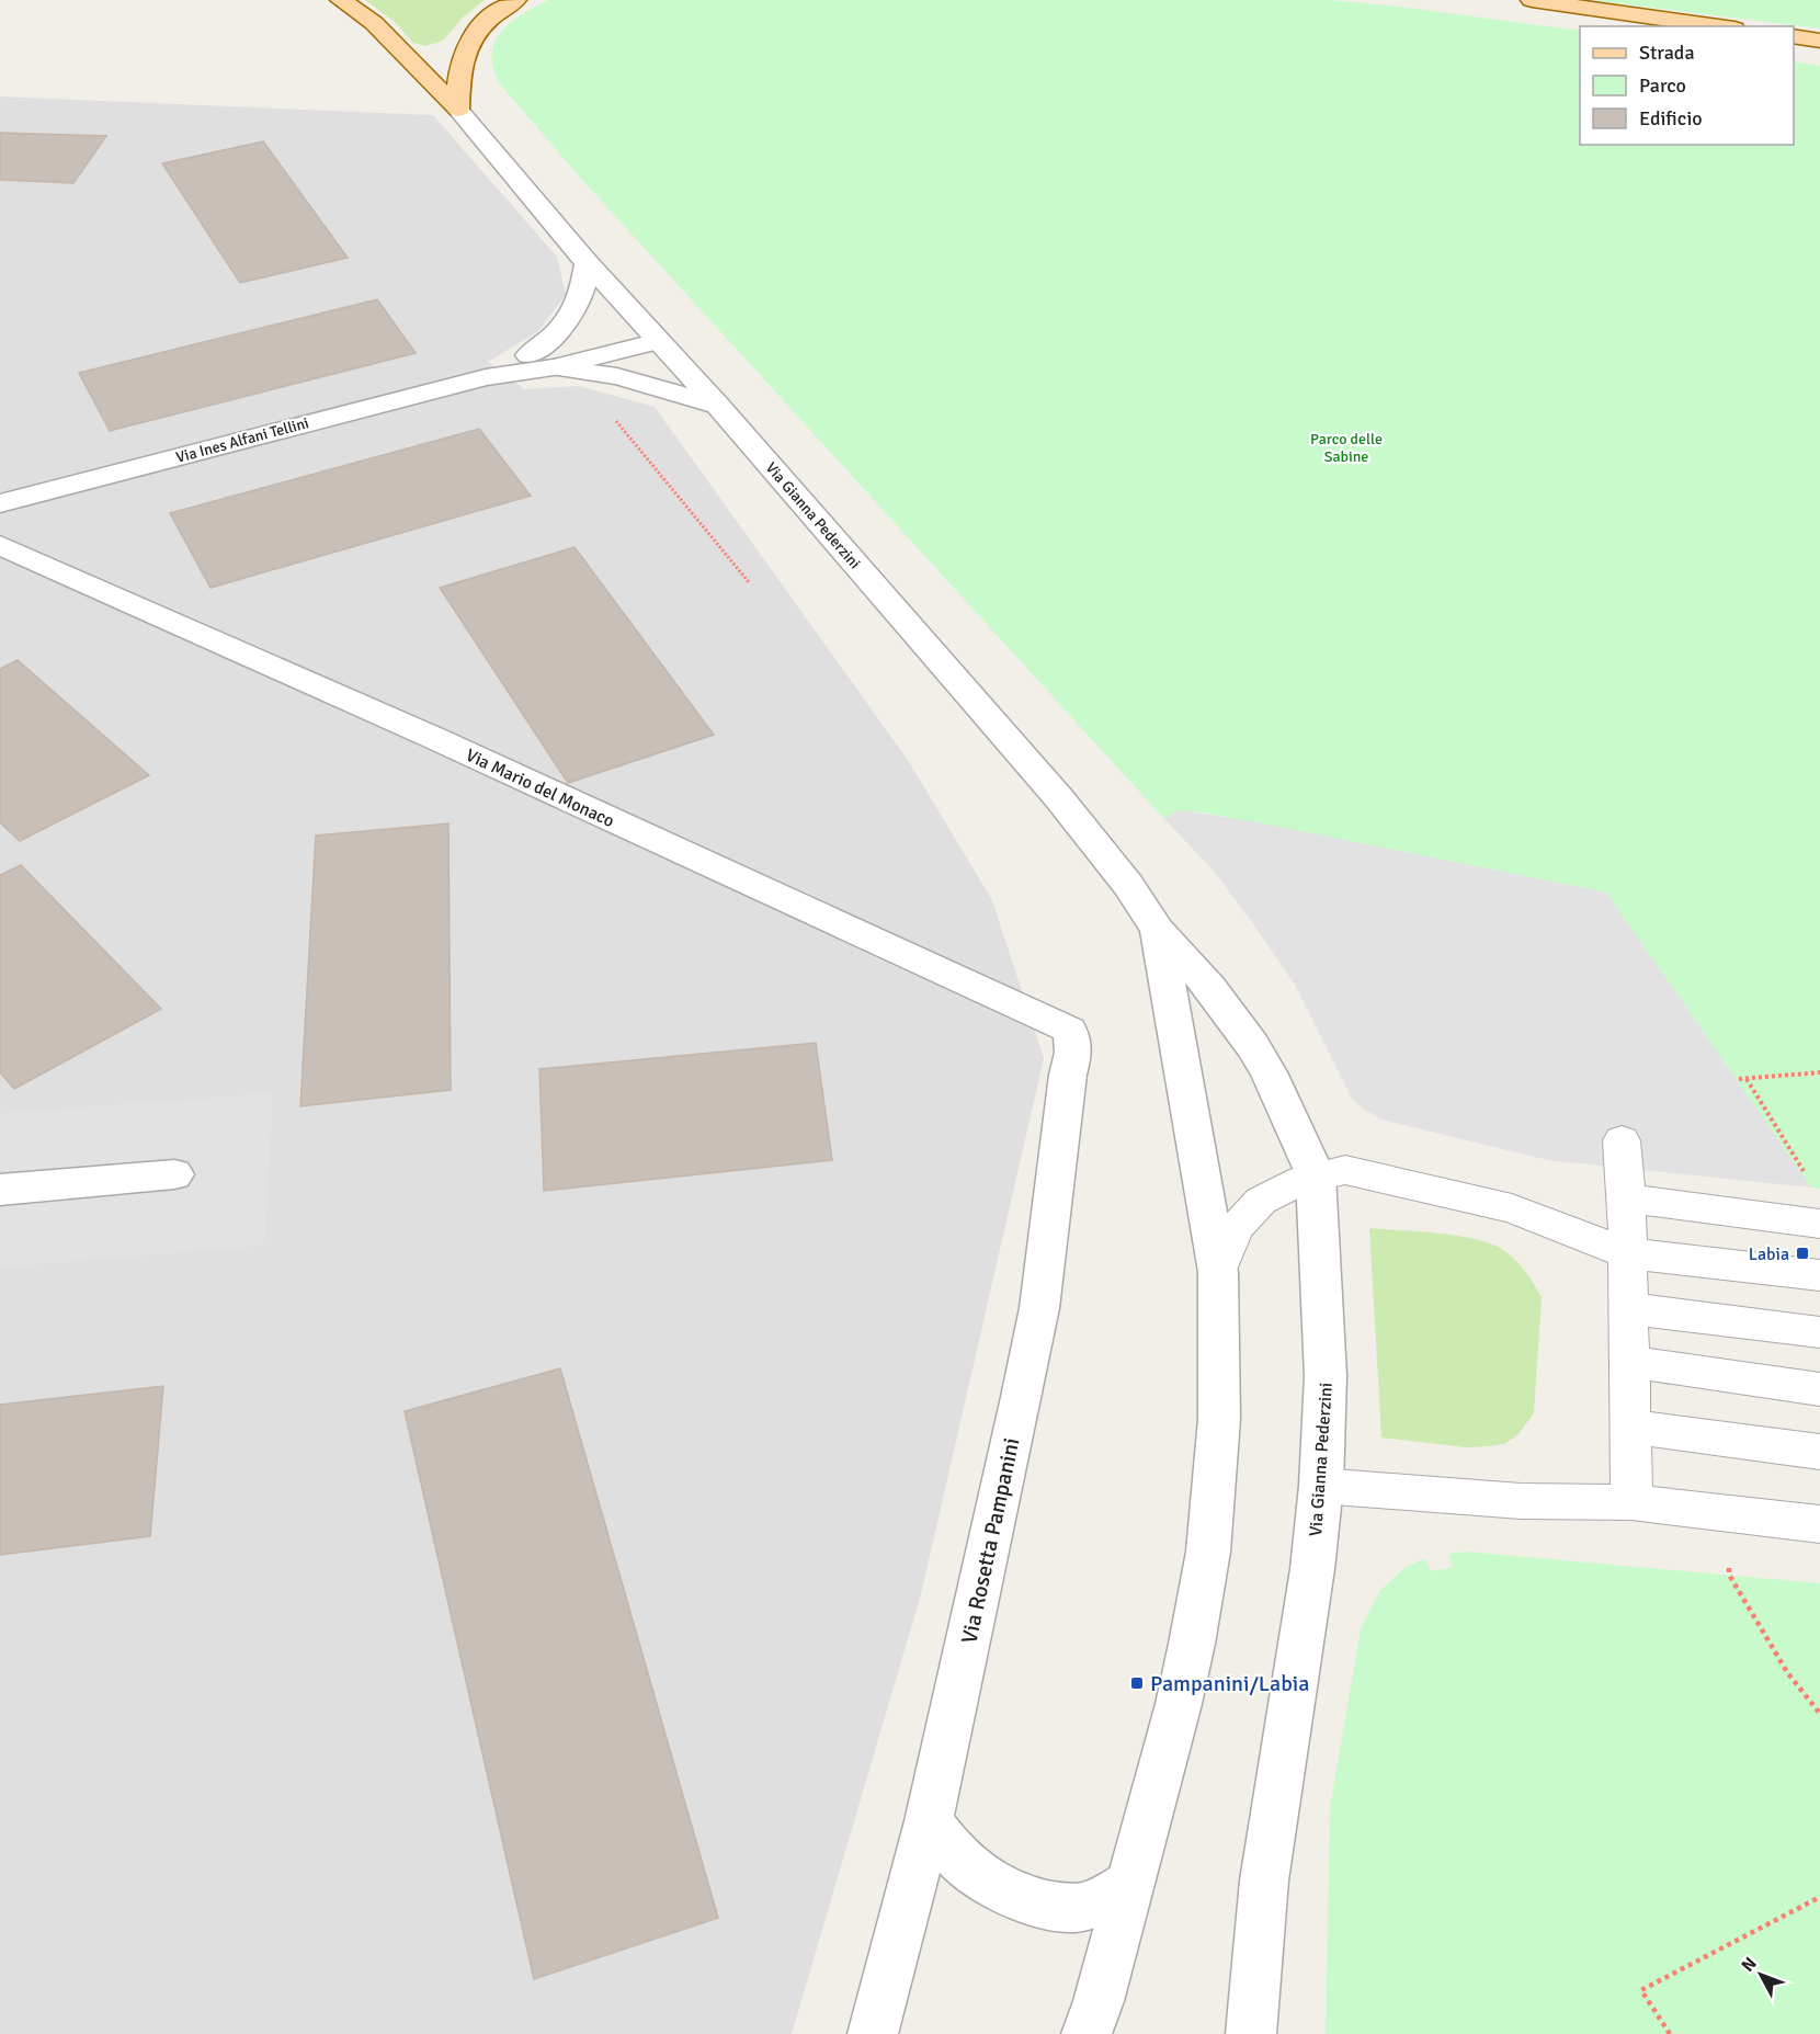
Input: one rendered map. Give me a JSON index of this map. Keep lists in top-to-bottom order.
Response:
{
  "streets": {
    "street": [
      "Via Ines Alfani Tellini",
      "Via Gianna Pederzini",
      "Via Mario del Monaco",
      "Via Rosetta Pampanini"
    ]
  },
  "crossings": [
    ["Via Ines Alfani Tellini", "Via Gianna Pederzini"],
    ["Via Mario del Monaco", "Via Rosetta Pampanini"]
  ],
  "parks": ["Parco delle Sabine"],
  "places": {
    "transit": ["Labia", "Pampanini/Labia"]
  },
  "legend": ["Strada", "Parco", "Edificio"],
  "north": "top left"
}
